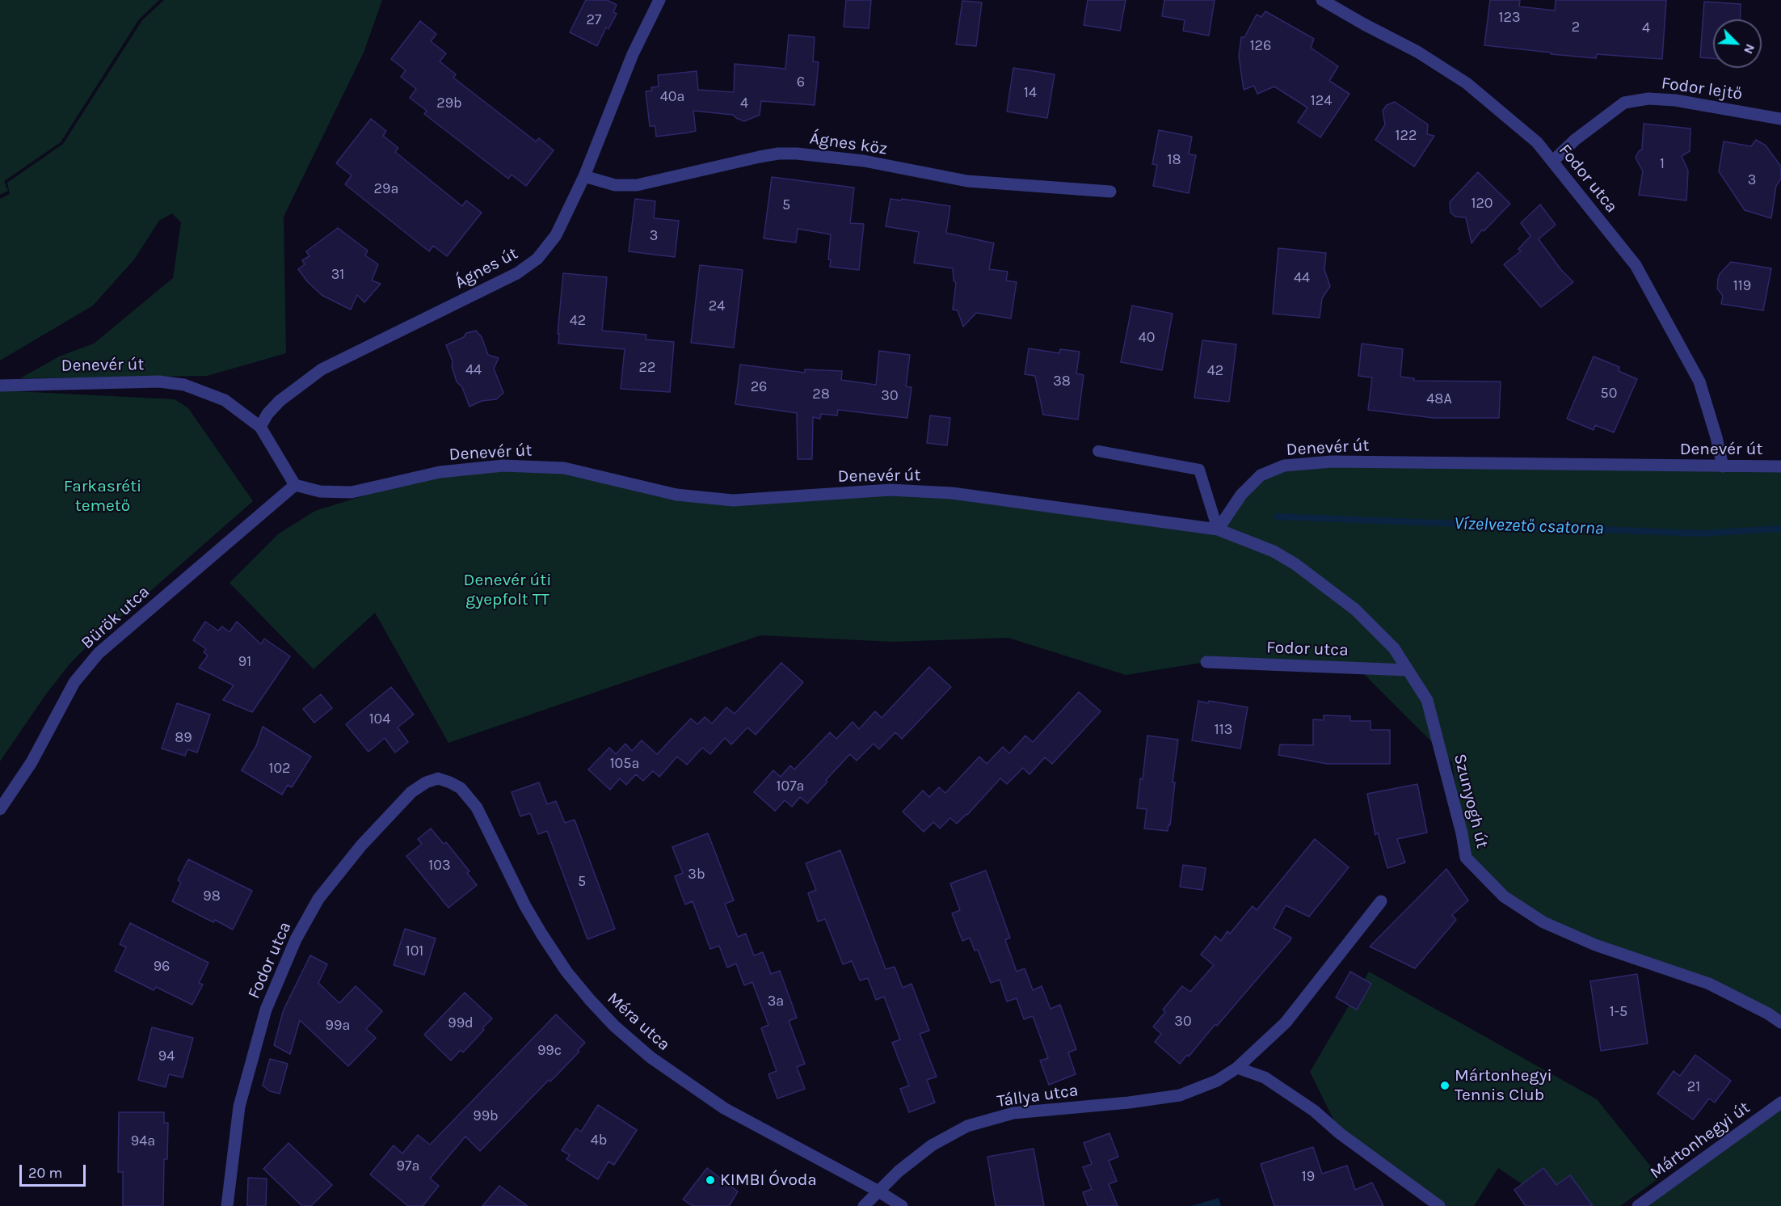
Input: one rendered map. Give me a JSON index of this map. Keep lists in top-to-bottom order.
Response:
{
  "streets": {
    "street": [
      "Fodor lejtő",
      "Ágnes köz",
      "Fodor utca",
      "Ágnes út",
      "Denevér út",
      "Bürök utca",
      "Szunyogh út",
      "Méra utca",
      "Tállya utca",
      "Mártonhegyi út"
    ]
  },
  "crossings": [
    ["Fodor lejtő", "Fodor utca"],
    ["Ágnes köz", "Ágnes út"],
    ["Fodor utca", "Denevér út"],
    ["Fodor utca", "Szunyogh út"],
    ["Fodor utca", "Méra utca"],
    ["Ágnes út", "Denevér út"],
    ["Denevér út", "Bürök utca"],
    ["Denevér út", "Szunyogh út"],
    ["Méra utca", "Tállya utca"]
  ],
  "water": ["Vízelvezető csatorna"],
  "parks": ["Farkasréti temető", "Denevér úti gyepfolt TT"],
  "places": ["Mártonhegyi Tennis Club", "KIMBI Óvoda"],
  "house_numbers": [
    "123",
    "27",
    "2",
    "4",
    "126",
    "6",
    "14",
    "40a",
    "124",
    "29b",
    "4",
    "122",
    "18",
    "1",
    "3",
    "29a",
    "120",
    "5",
    "3",
    "31",
    "44",
    "119",
    "24",
    "42",
    "40",
    "22",
    "44",
    "42",
    "38",
    "26",
    "50",
    "28",
    "30",
    "48A",
    "91",
    "104",
    "113",
    "89",
    "105a",
    "102",
    "107a",
    "103",
    "3b",
    "5",
    "98",
    "101",
    "96",
    "3a",
    "1-5",
    "30",
    "99d",
    "99a",
    "99c",
    "94",
    "21",
    "99b",
    "4b",
    "94a",
    "97a",
    "19"
  ],
  "scale_bar": "20 m",
  "north": "bottom right"
}
